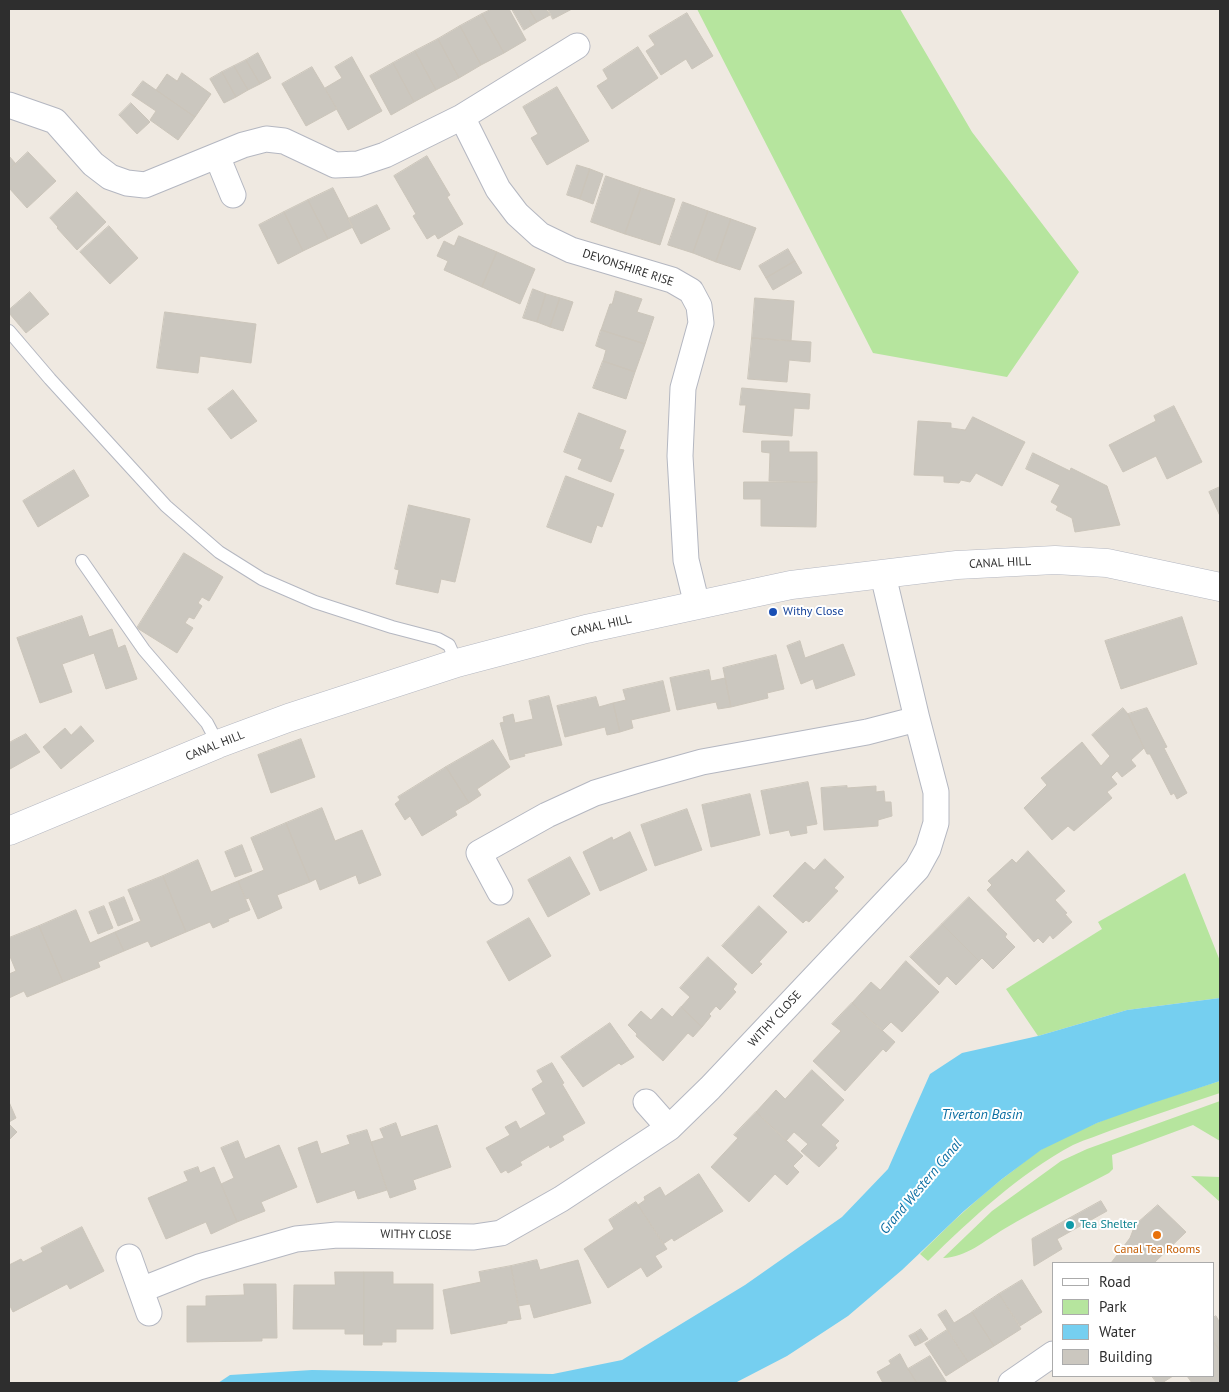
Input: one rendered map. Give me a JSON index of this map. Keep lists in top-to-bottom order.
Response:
{
  "streets": {
    "street": ["DEVONSHIRE RISE", "CANAL HILL", "WITHY CLOSE"]
  },
  "crossings": [
    ["DEVONSHIRE RISE", "CANAL HILL"],
    ["CANAL HILL", "WITHY CLOSE"]
  ],
  "water": ["Tiverton Basin", "Grand Western Canal"],
  "places": ["Withy Close", "Tea Shelter", "Canal Tea Rooms"],
  "legend": [
    "Road",
    "Park",
    "Water",
    "Building"
  ]
}
